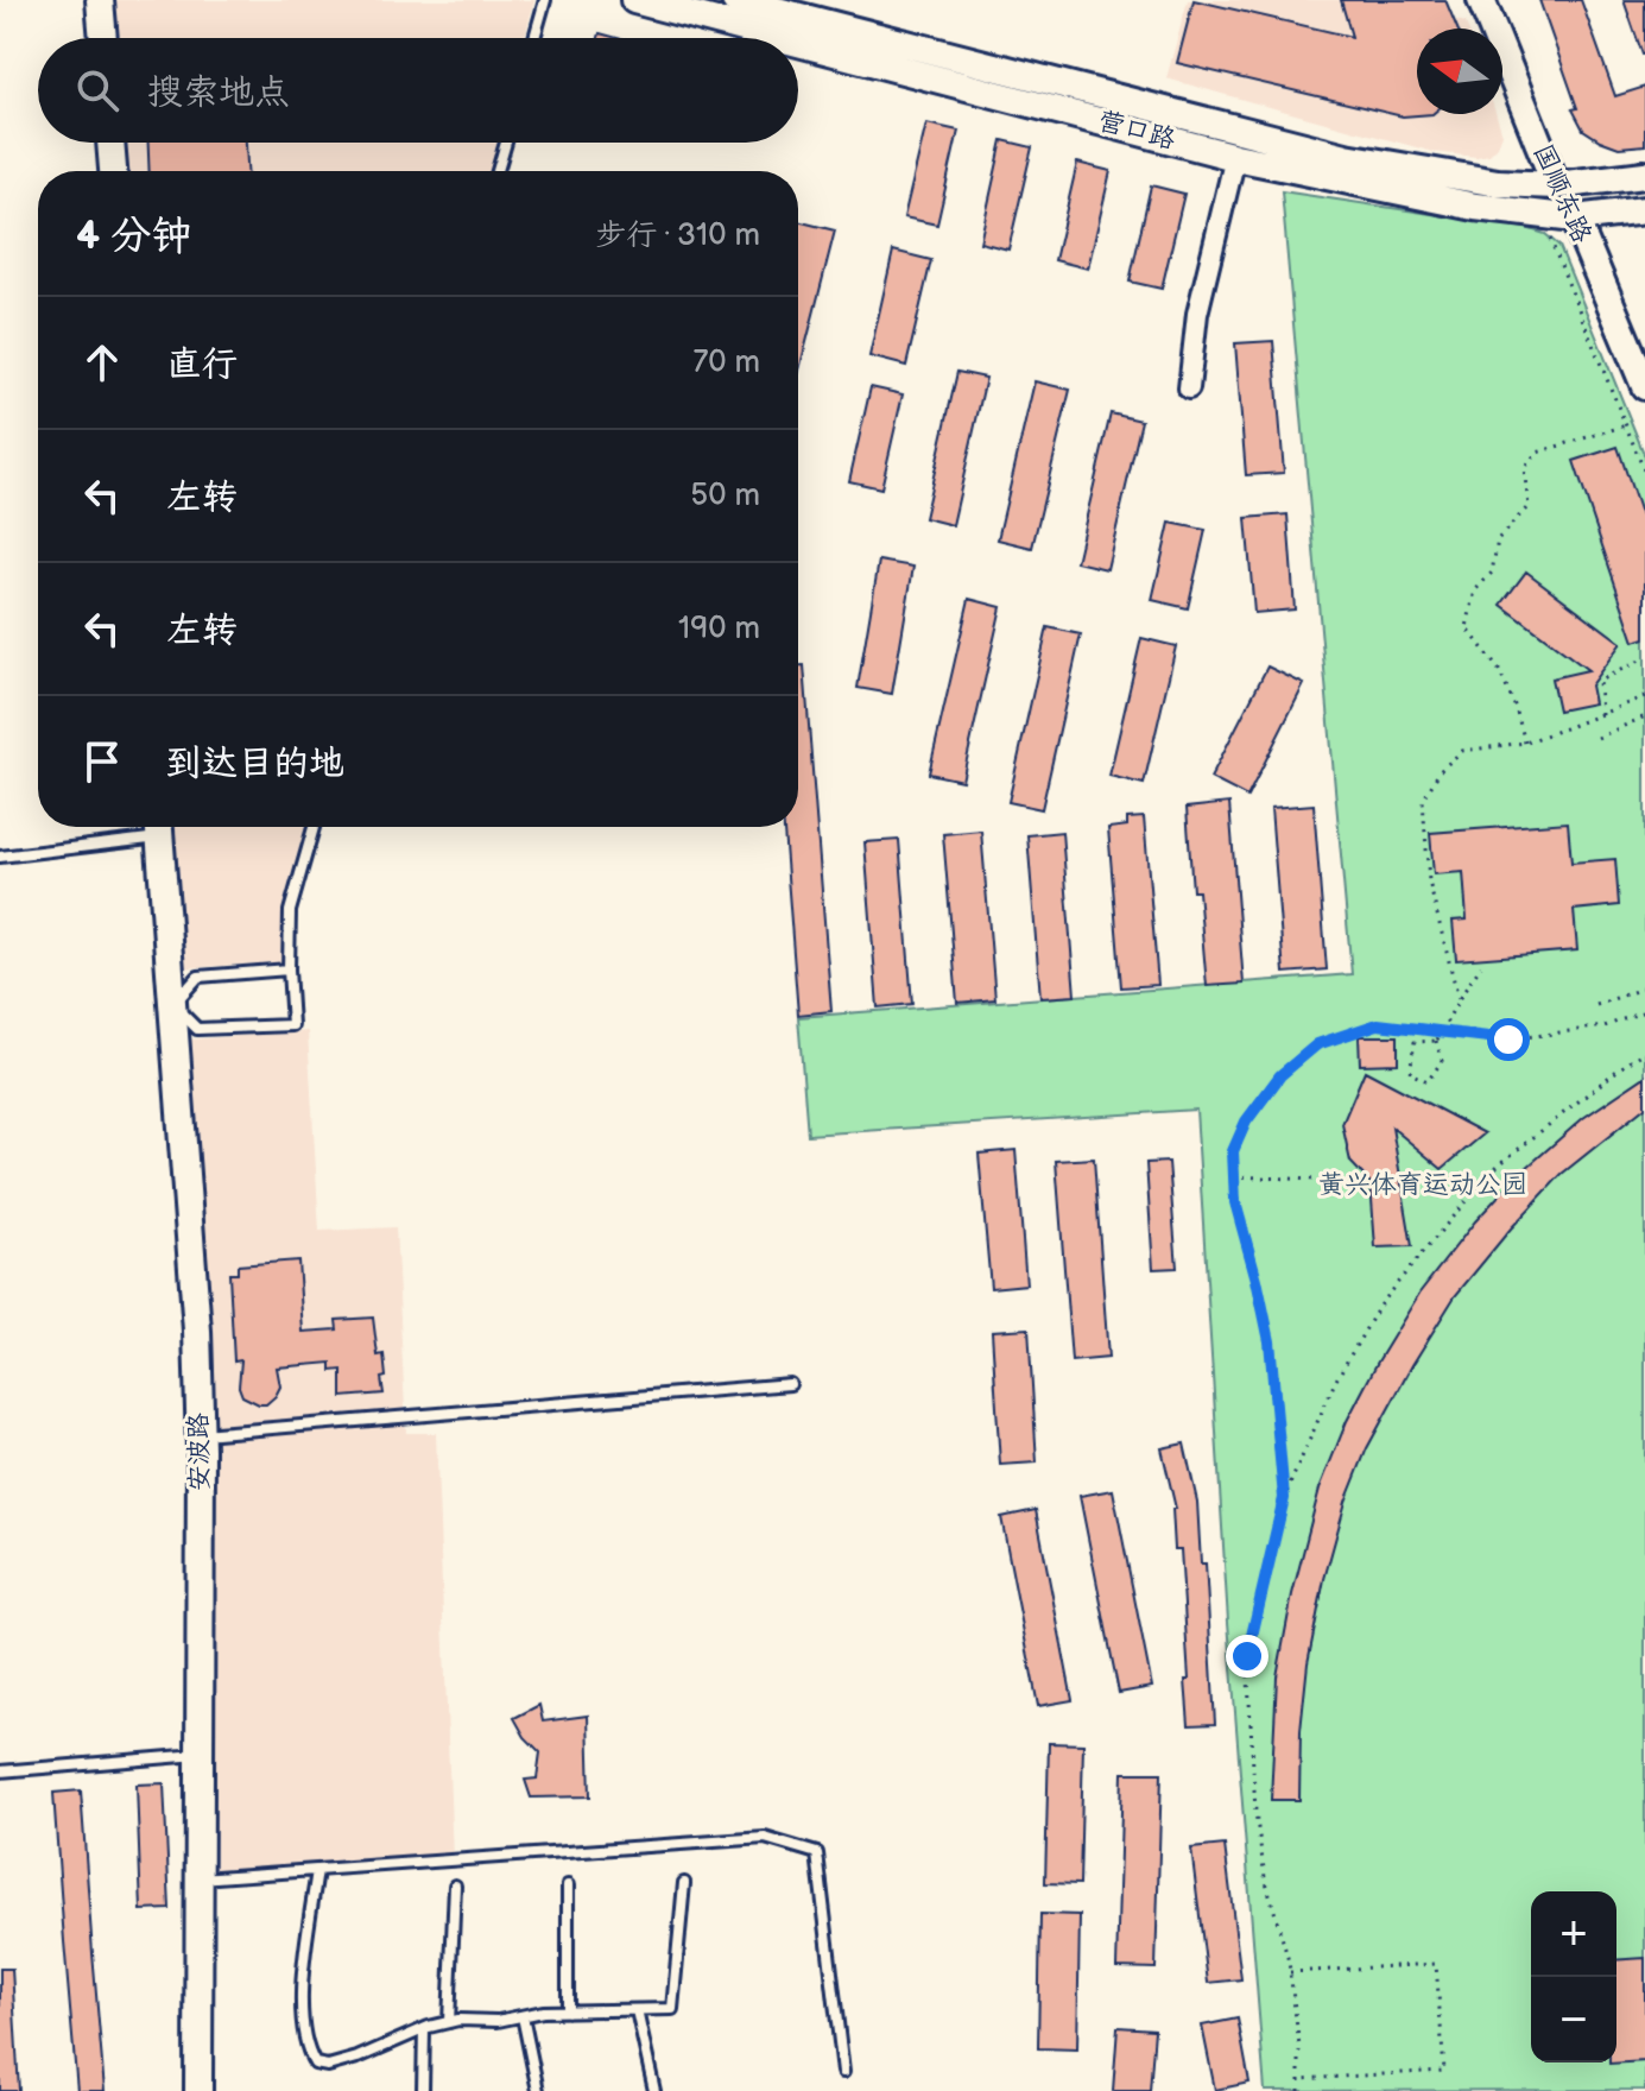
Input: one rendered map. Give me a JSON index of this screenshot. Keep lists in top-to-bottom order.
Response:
{
  "streets": {
    "main road": ["营口路", "国顺东路", "安波路"]
  },
  "crossings": [
    ["营口路", "国顺东路"]
  ],
  "parks": ["黄兴体育运动公园"],
  "north": "left",
  "page": {
    "search": "搜索地点",
    "heading": ["4 分钟", "步行 · 310 m"],
    "list": [
      ["直行", "70 m"],
      ["左转", "50 m"],
      ["左转", "190 m"],
      "到达目的地"
    ],
    "map_buttons": ["+", "−"]
  }
}
